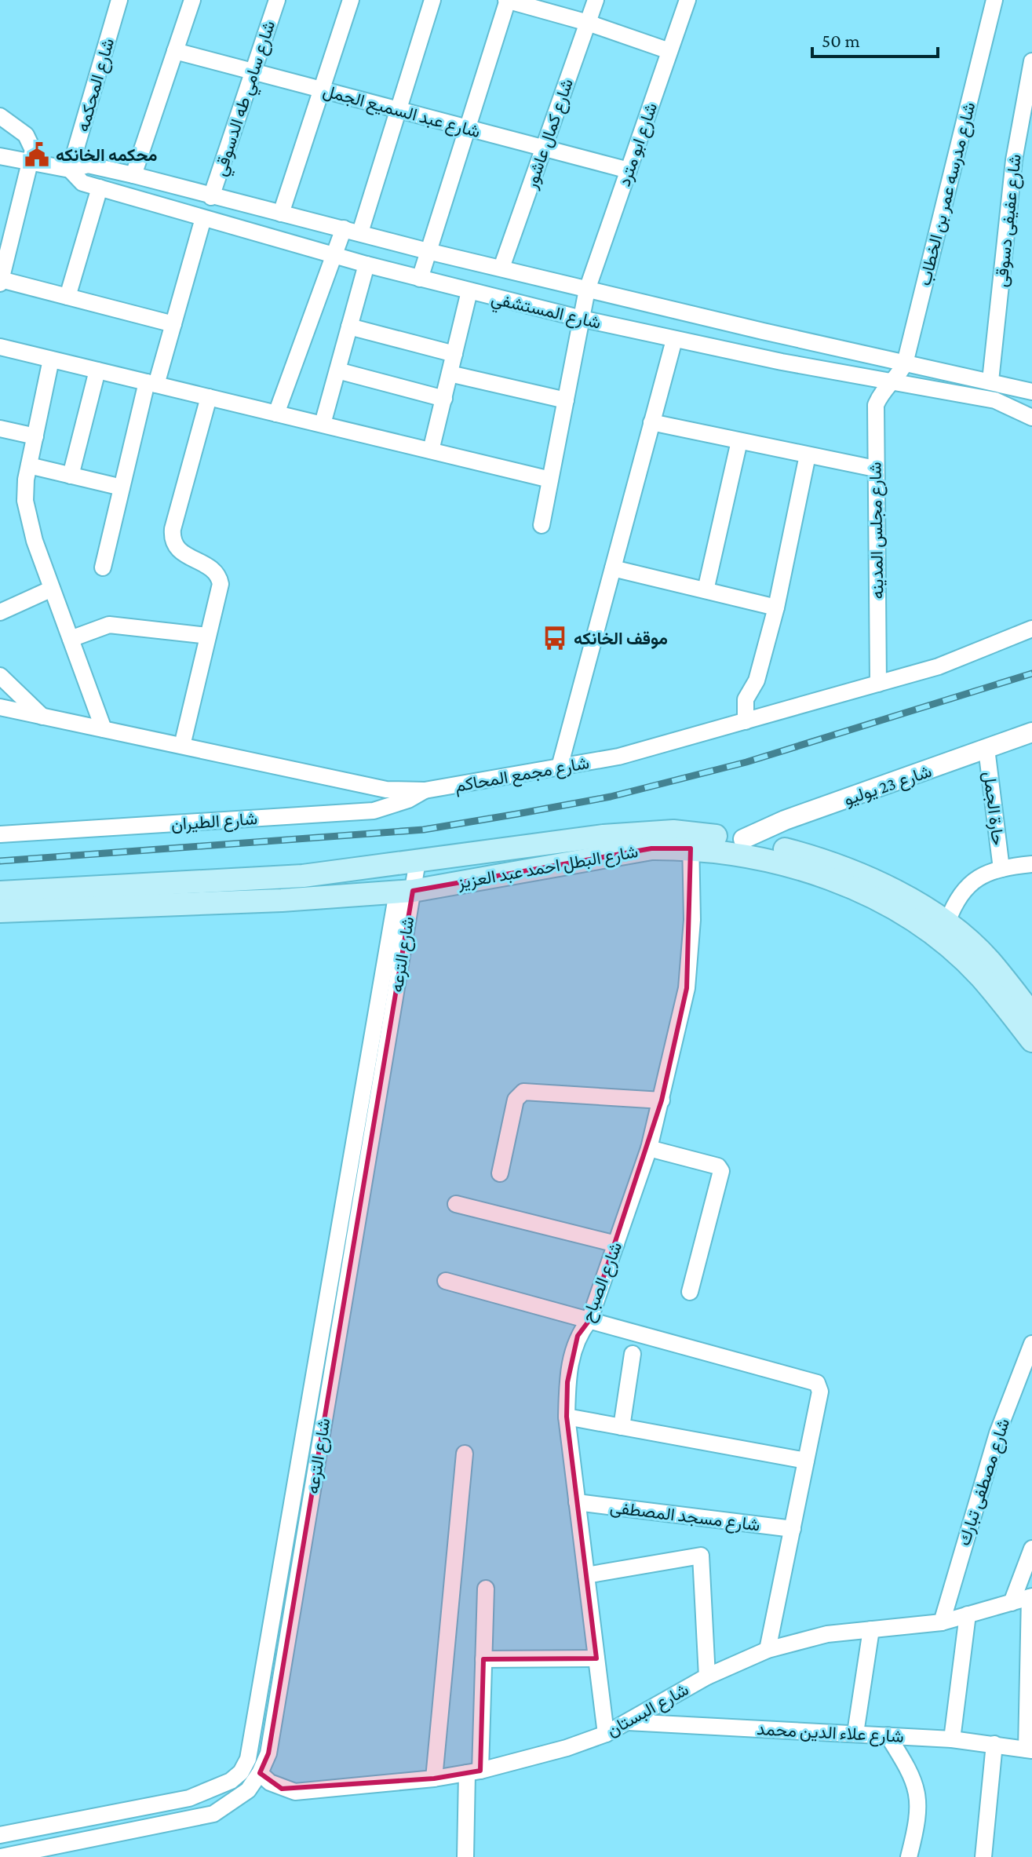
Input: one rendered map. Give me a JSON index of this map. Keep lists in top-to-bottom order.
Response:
{
  "streets": {
    "main road": ["شارع البطل احمد عبد العزيز"],
    "street": [
      "شارع المحكمه",
      "شارع سامي طه الدسوقي",
      "شارع عبد السميع الجمل",
      "شارع كمال عاشور",
      "شارع ابو مترد",
      "شارع مدرسه عمر بن الخطاب",
      "شارع عفيفى دسوقى",
      "شارع المستشفي",
      "شارع مجلس المدينه",
      "شارع مجمع المحاكم",
      "شارع 23 يوليو",
      "حارة الجمل",
      "شارع الطيران",
      "شارع الترعه",
      "شارع الصباح",
      "شارع مصطفى تبارك",
      "شارع مسجد المصطفى",
      "شارع البستان",
      "شارع علاء الدين محمد"
    ]
  },
  "crossings": [
    ["شارع المحكمه", "شارع المستشفي"],
    ["شارع سامي طه الدسوقي", "شارع عبد السميع الجمل"],
    ["شارع سامي طه الدسوقي", "شارع المستشفي"],
    ["شارع عبد السميع الجمل", "شارع كمال عاشور"],
    ["شارع عبد السميع الجمل", "شارع ابو مترد"],
    ["شارع كمال عاشور", "شارع المستشفي"],
    ["شارع ابو مترد", "شارع المستشفي"],
    ["شارع مدرسه عمر بن الخطاب", "شارع المستشفي"],
    ["شارع مدرسه عمر بن الخطاب", "شارع مجلس المدينه"],
    ["شارع عفيفى دسوقى", "شارع المستشفي"],
    ["شارع المستشفي", "شارع مجلس المدينه"],
    ["شارع مجلس المدينه", "شارع مجمع المحاكم"],
    ["شارع مجمع المحاكم", "شارع الطيران"],
    ["شارع 23 يوليو", "حارة الجمل"],
    ["شارع 23 يوليو", "شارع البطل احمد عبد العزيز"],
    ["شارع البطل احمد عبد العزيز", "شارع الترعه"],
    ["شارع البطل احمد عبد العزيز", "شارع الصباح"],
    ["شارع الترعه", "شارع البستان"],
    ["شارع الصباح", "شارع مسجد المصطفى"],
    ["شارع الصباح", "شارع البستان"],
    ["شارع مصطفى تبارك", "شارع البستان"],
    ["شارع البستان", "شارع علاء الدين محمد"]
  ],
  "places": {
    "public building": ["محكمه الخانكه"],
    "bus stop": ["موقف الخانكه"]
  },
  "scale_bar": "50 m"
}
